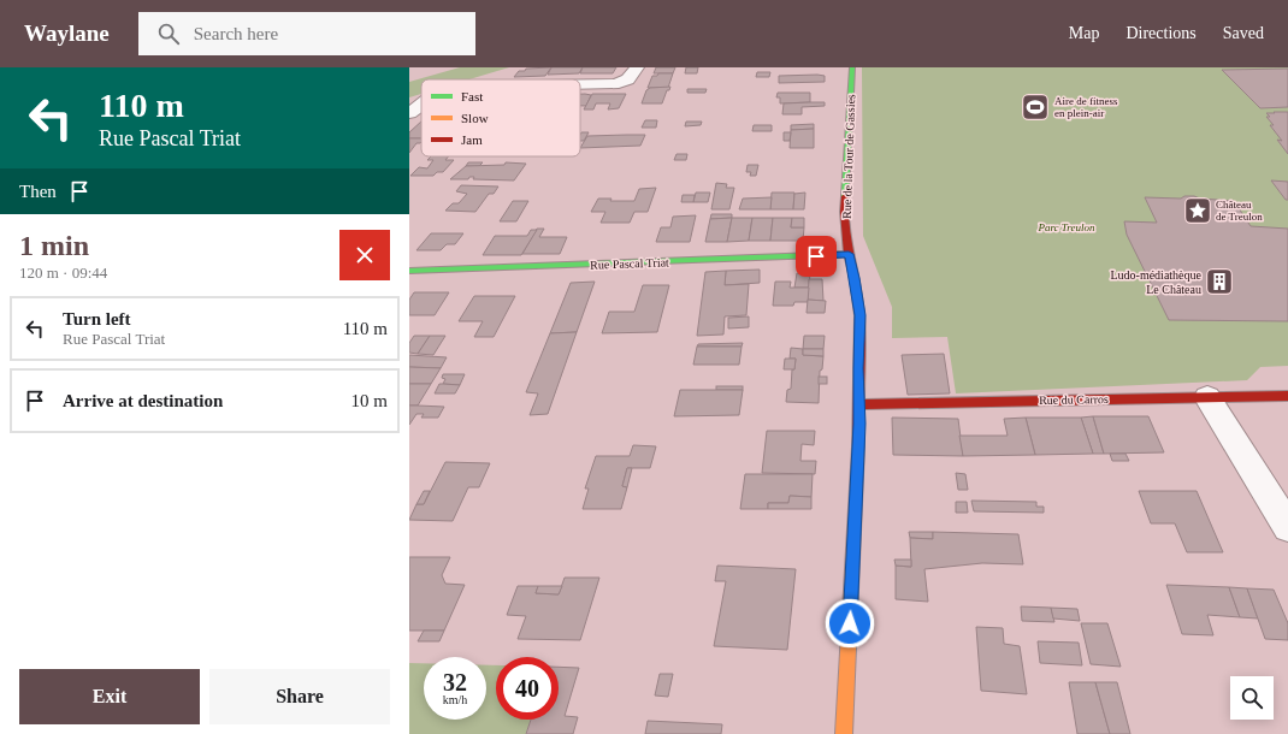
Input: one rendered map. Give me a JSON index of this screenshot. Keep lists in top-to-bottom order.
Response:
{
  "streets": {
    "street": ["Rue de la Tour de Gassies", "Rue Pascal Triat", "Rue du Carros"]
  },
  "crossings": [
    ["Rue de la Tour de Gassies", "Rue Pascal Triat"],
    ["Rue de la Tour de Gassies", "Rue du Carros"]
  ],
  "parks": ["Parc Treulon"],
  "places": {
    "sports": ["Aire de fitness en plein-air"],
    "place": ["Château de Treulon"],
    "building": ["Ludo-médiathèque Le Château"]
  },
  "legend": ["Fast", "Slow", "Jam"],
  "page": {
    "header": "Waylane",
    "search": "Search here",
    "nav": ["Map", "Directions", "Saved"],
    "turn": ["110 m", "Rue Pascal Triat"],
    "then": "Then",
    "heading": ["1 min", "120 m · 09:44"],
    "list": [
      {
        "name": "Turn left",
        "note": "Rue Pascal Triat",
        "value": "110 m"
      },
      {
        "name": "Arrive at destination",
        "value": "10 m"
      }
    ],
    "speed": "32 km/h",
    "limit": "40",
    "buttons": ["Exit", "Share"]
  }
}
